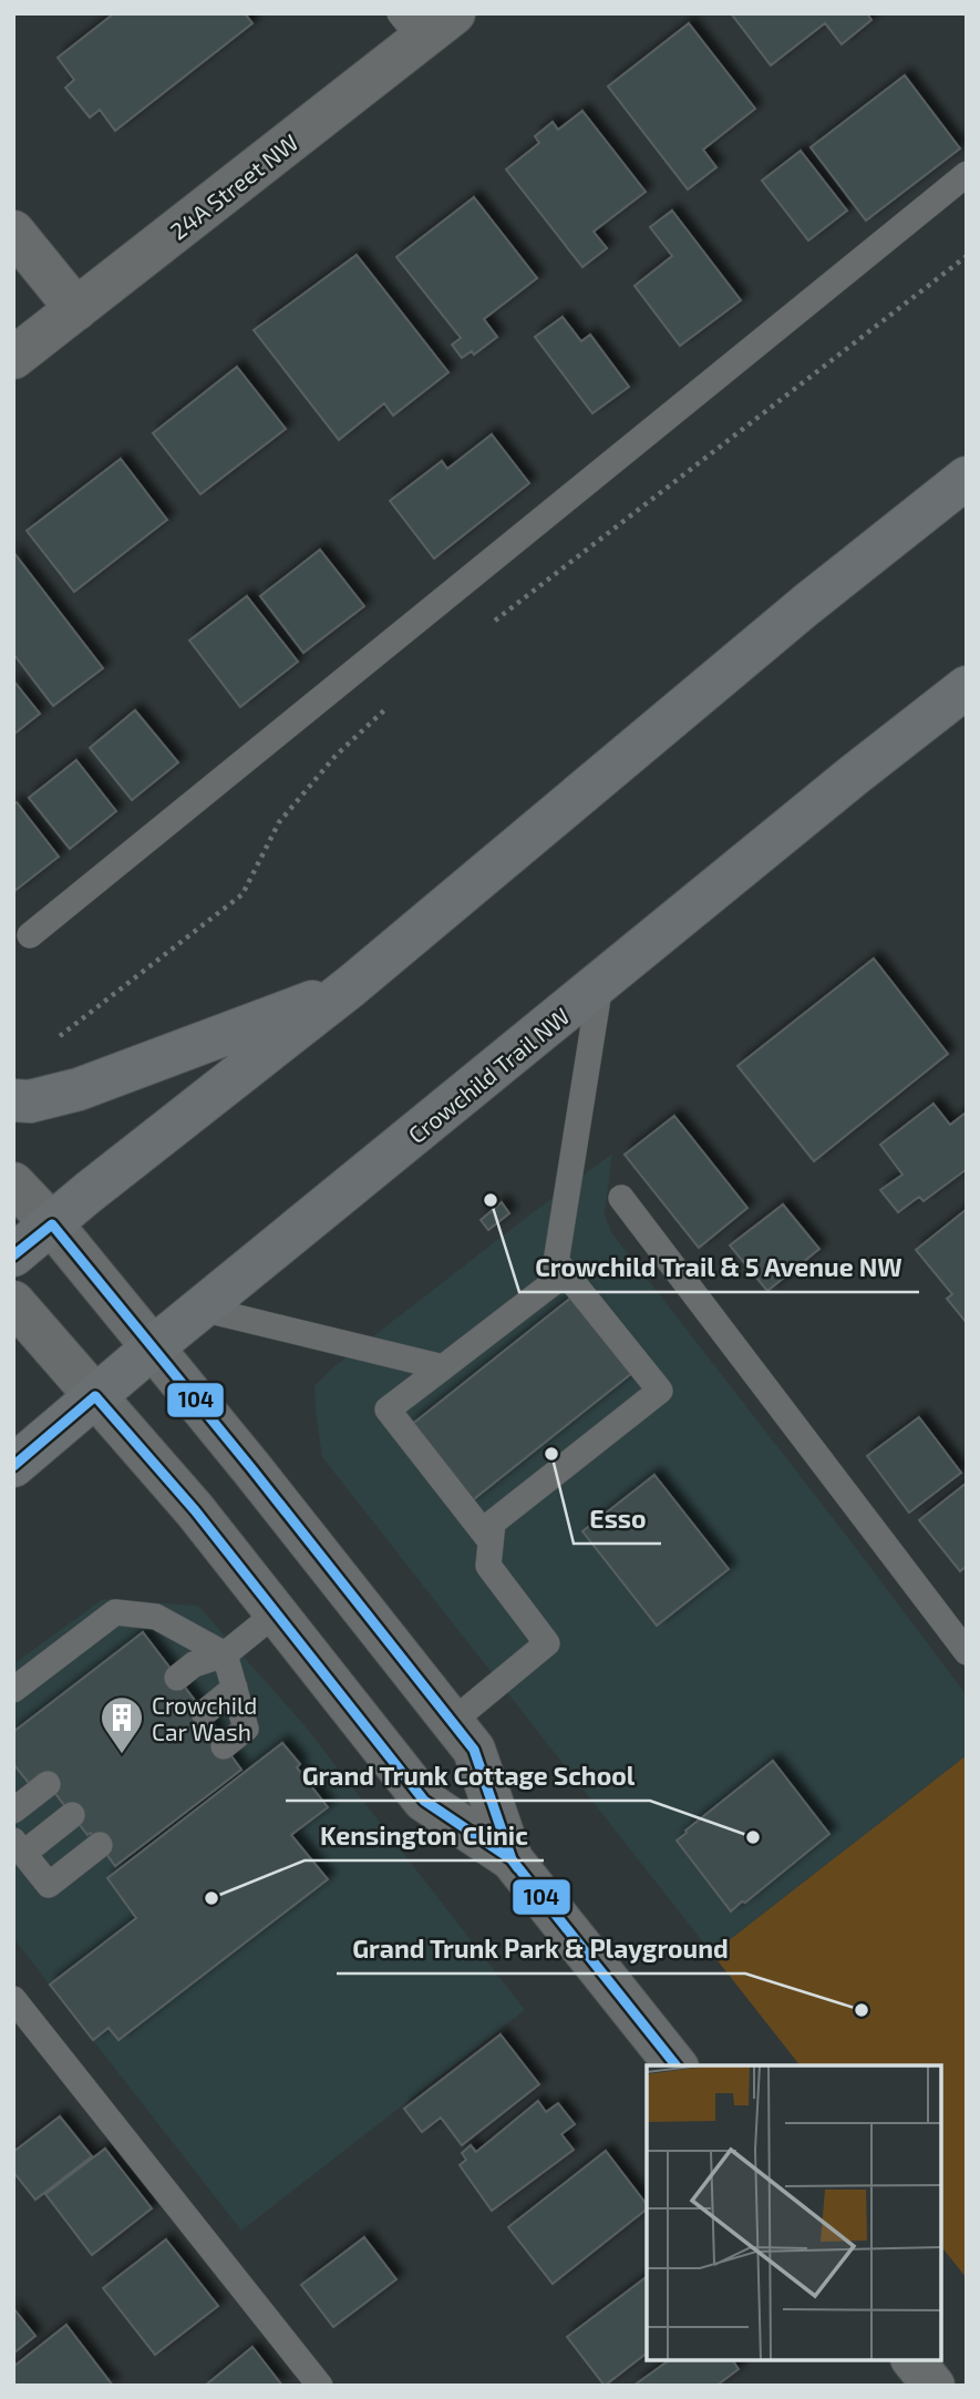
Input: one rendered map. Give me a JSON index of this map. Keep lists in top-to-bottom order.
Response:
{
  "streets": {
    "highway": ["Crowchild Trail NW"],
    "street": ["24A Street NW"]
  },
  "places": {
    "other": [
      "Crowchild Trail & 5 Avenue NW",
      "Esso",
      "Grand Trunk Cottage School",
      "Kensington Clinic",
      "Grand Trunk Park & Playground"
    ],
    "building": ["Crowchild Car Wash"]
  },
  "lines": ["transit line 104"]
}
